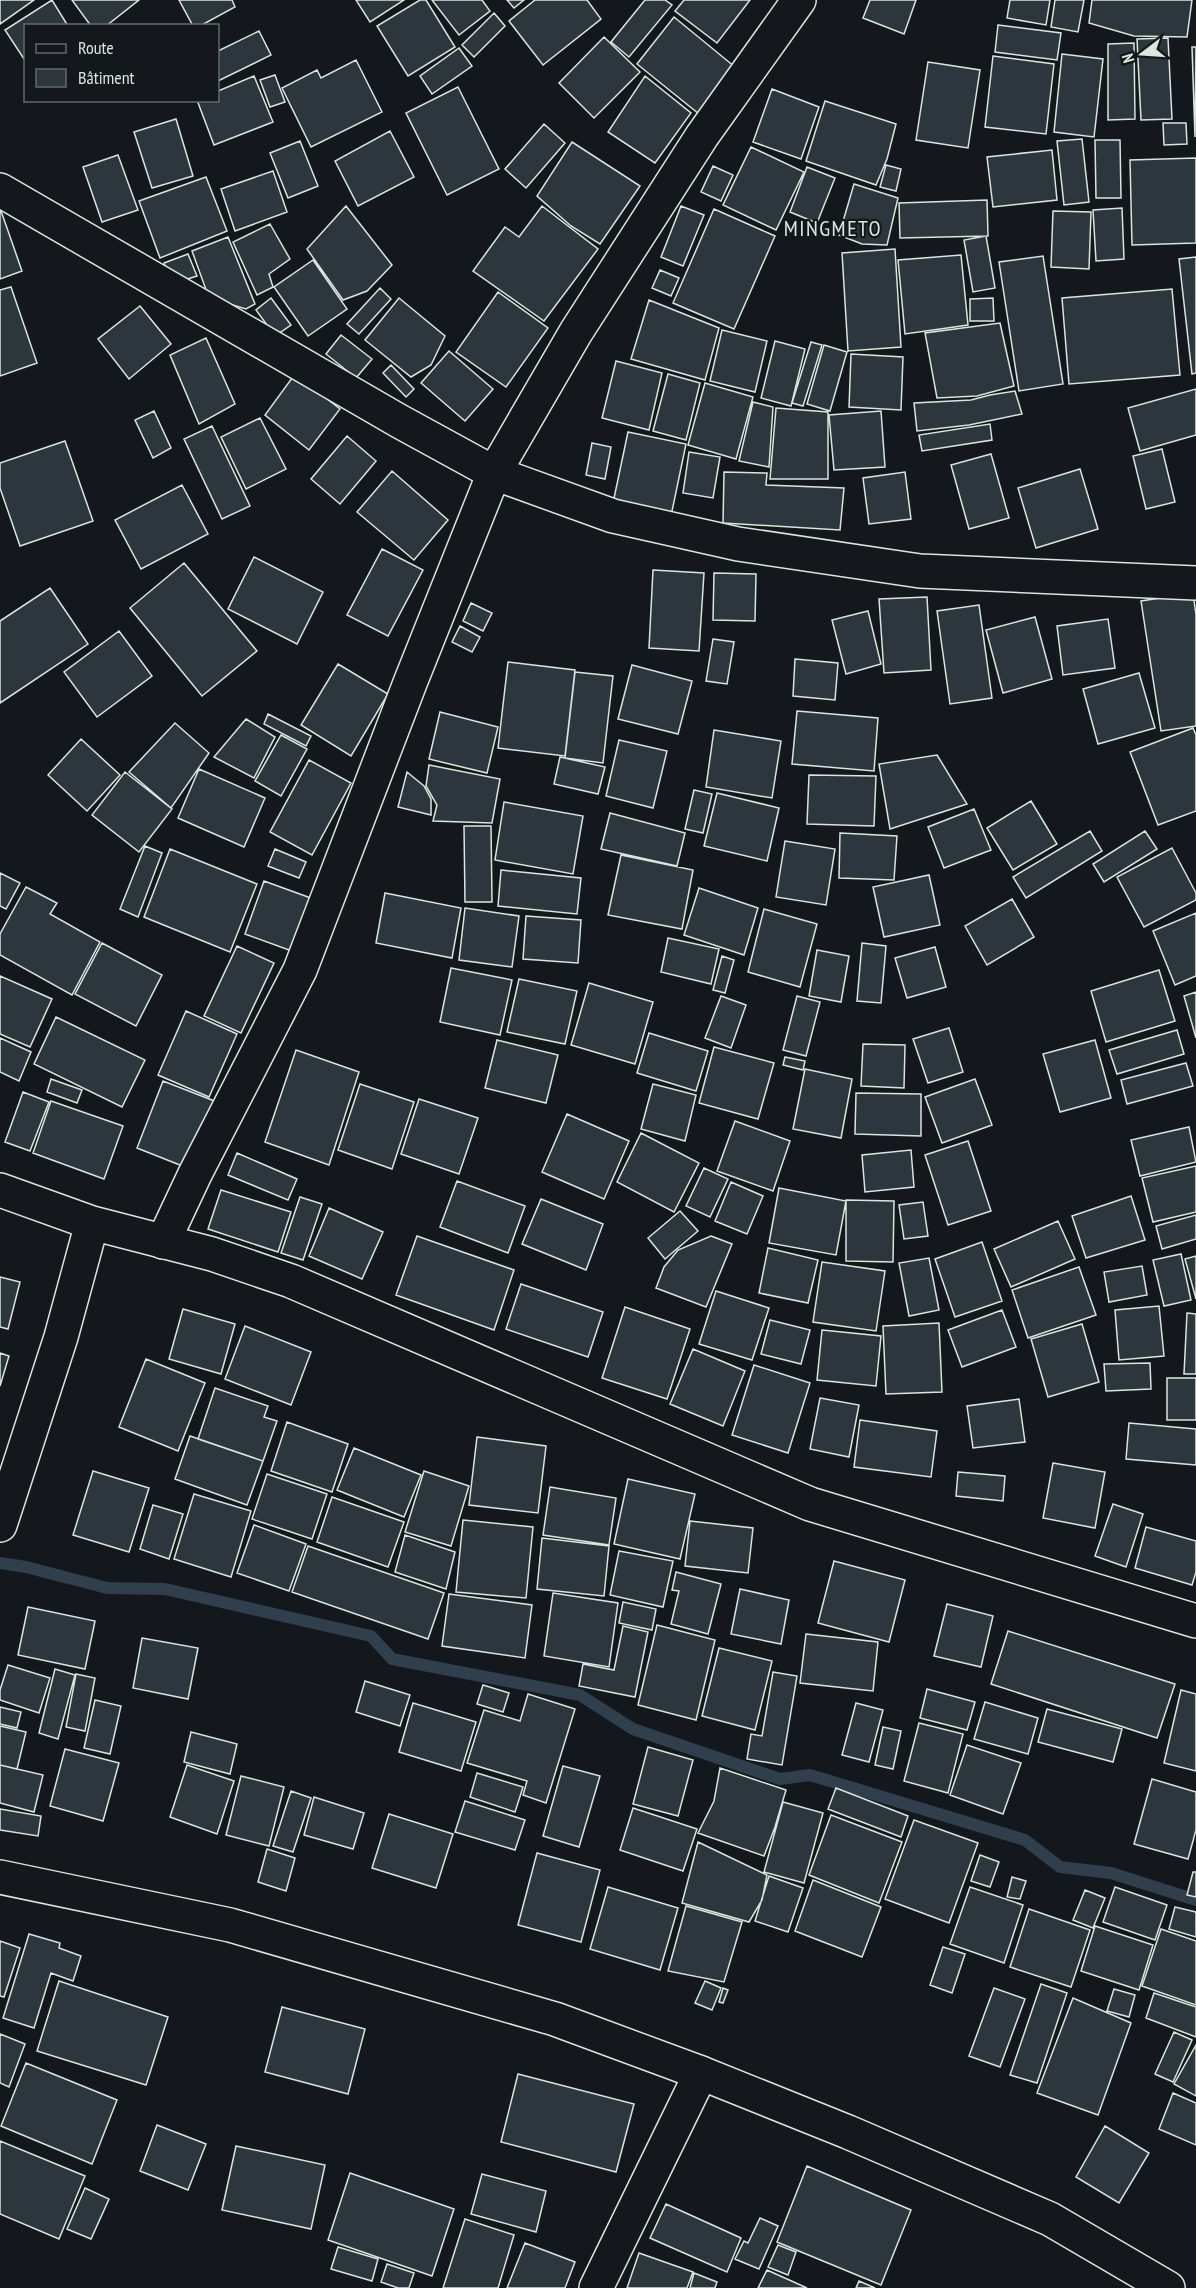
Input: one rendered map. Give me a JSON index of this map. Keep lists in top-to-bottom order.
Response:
{
  "districts": ["MINGMETO"],
  "legend": ["Route", "Bâtiment"],
  "north": "left"
}
